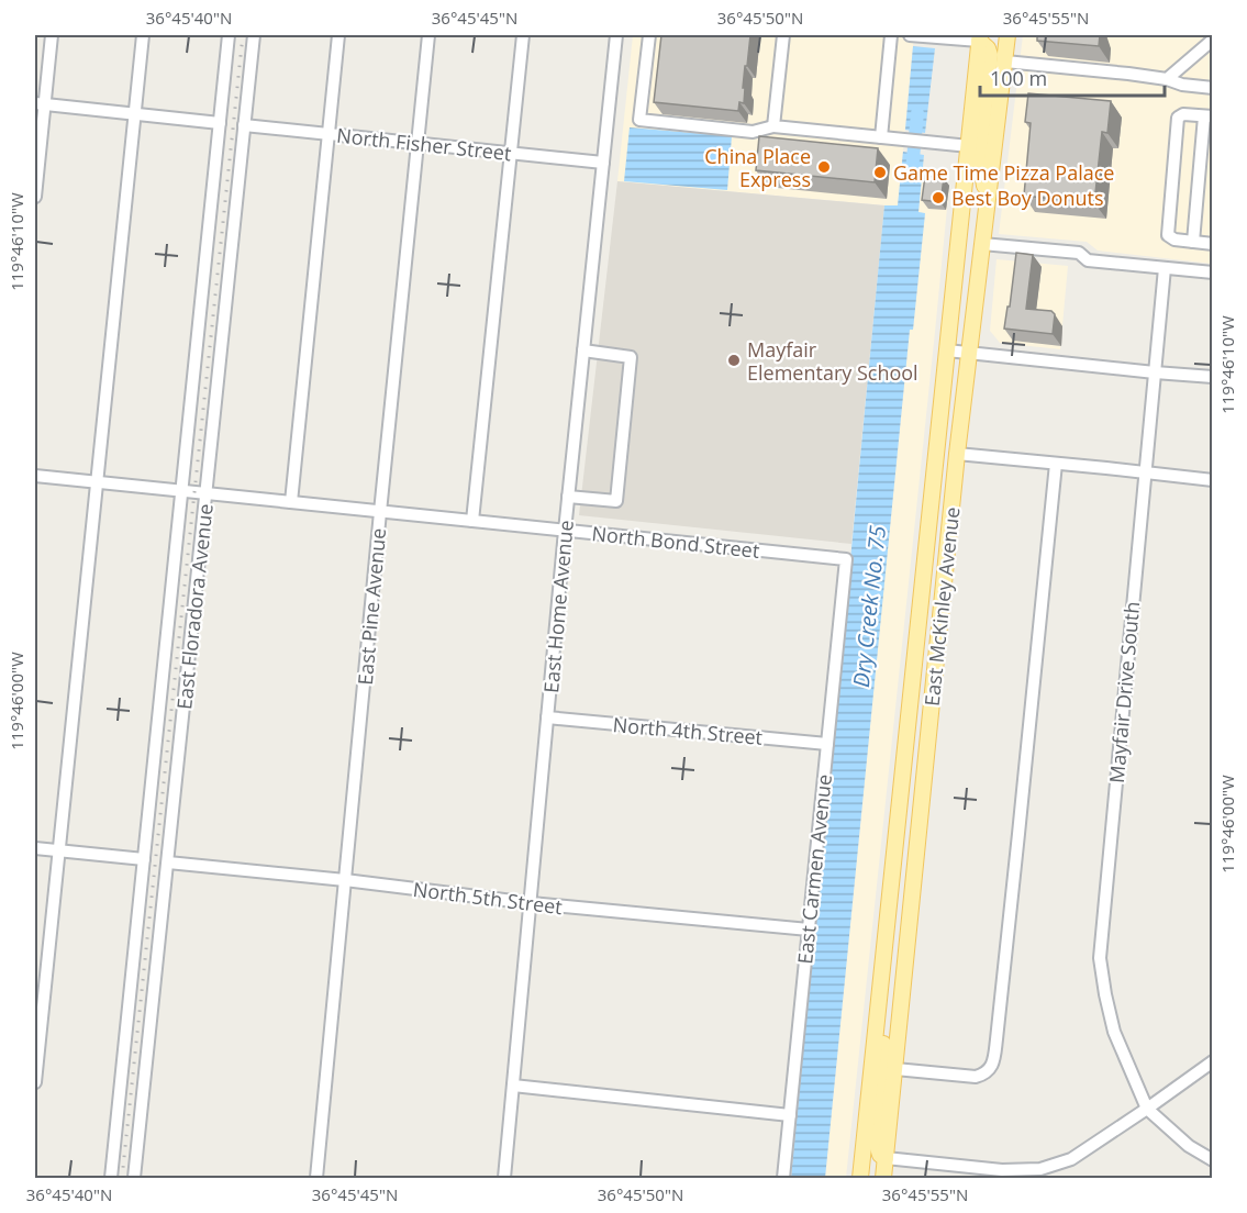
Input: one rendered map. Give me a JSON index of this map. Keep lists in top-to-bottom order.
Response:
{
  "streets": {
    "main road": ["East McKinley Avenue"],
    "street": [
      "North Fisher Street",
      "North Bond Street",
      "East Floradora Avenue",
      "East Pine Avenue",
      "East Home Avenue",
      "Mayfair Drive South",
      "North 4th Street",
      "East Carmen Avenue",
      "North 5th Street"
    ]
  },
  "crossings": [
    ["North Fisher Street", "East Floradora Avenue"],
    ["North Fisher Street", "East Pine Avenue"],
    ["North Fisher Street", "East Home Avenue"],
    ["North Bond Street", "East Floradora Avenue"],
    ["North Bond Street", "East Pine Avenue"],
    ["North Bond Street", "East Home Avenue"],
    ["North Bond Street", "East Carmen Avenue"],
    ["East Floradora Avenue", "North 5th Street"],
    ["East Pine Avenue", "North 5th Street"],
    ["East Home Avenue", "North 4th Street"],
    ["East Home Avenue", "North 5th Street"],
    ["North 4th Street", "East Carmen Avenue"],
    ["East Carmen Avenue", "North 5th Street"]
  ],
  "water": ["Dry Creek No. 75"],
  "places": [
    "China Place Express",
    "Game Time Pizza Palace",
    "Best Boy Donuts",
    "Mayfair Elementary School"
  ],
  "scale_bar": "100 m",
  "coordinates": [
    "36°45'40\"N",
    "36°45'45\"N",
    "36°45'50\"N",
    "36°45'55\"N",
    "119°46'10\"W",
    "119°46'00\"W"
  ]
}
